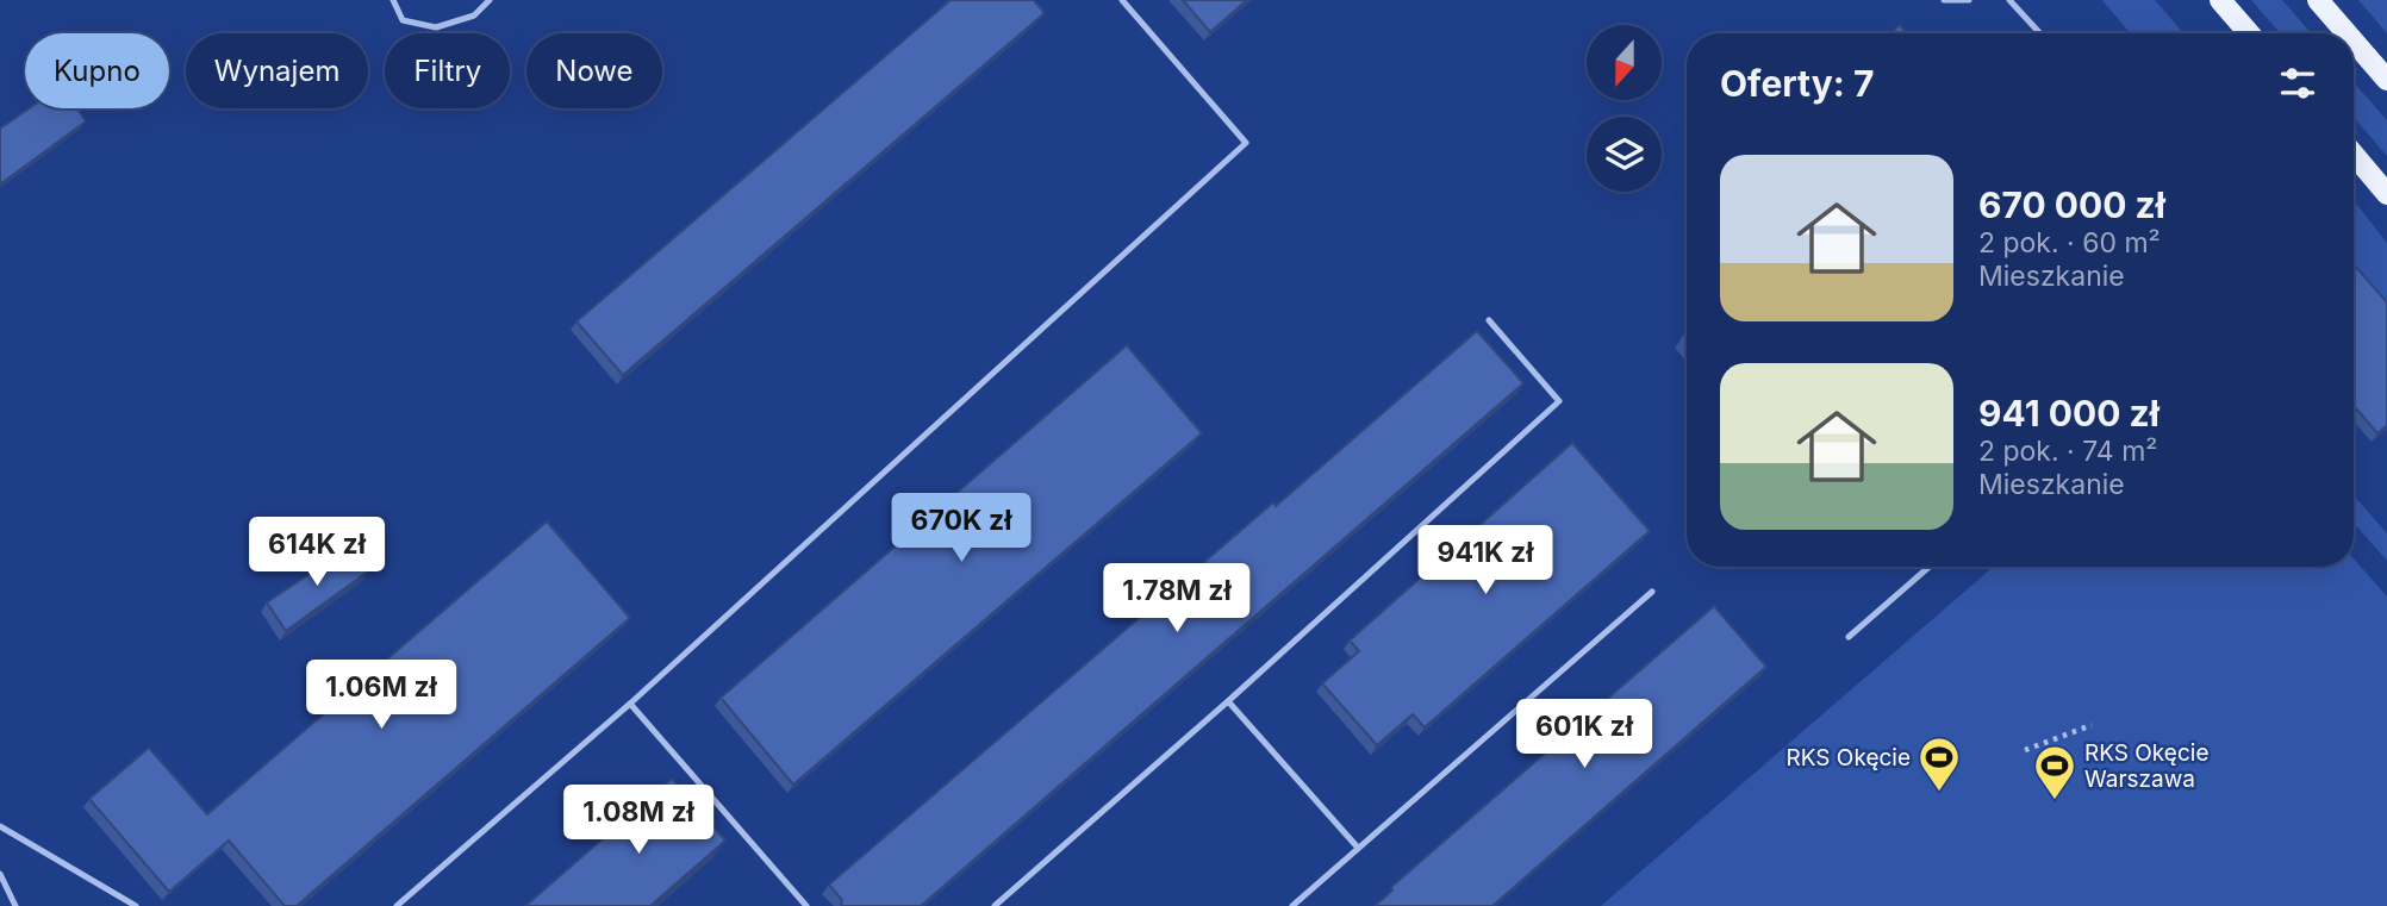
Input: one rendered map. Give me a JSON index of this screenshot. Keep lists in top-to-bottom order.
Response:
{
  "places": {
    "sports": ["RKS Okęcie", "RKS Okęcie Warszawa"]
  },
  "north": "bottom",
  "page": {
    "chip": [
      "Kupno",
      "Wynajem",
      "Filtry",
      "Nowe"
    ],
    "heading": "Oferty: 7",
    "list": [
      {
        "name": "670 000 zł",
        "note": "2 pok. · 60 m² · Mieszkanie"
      },
      {
        "name": "941 000 zł",
        "note": "2 pok. · 74 m² · Mieszkanie"
      }
    ],
    "price": [
      "670K zł",
      "614K zł",
      "941K zł",
      "1.78M zł",
      "1.06M zł",
      "601K zł",
      "1.08M zł"
    ]
  }
}
